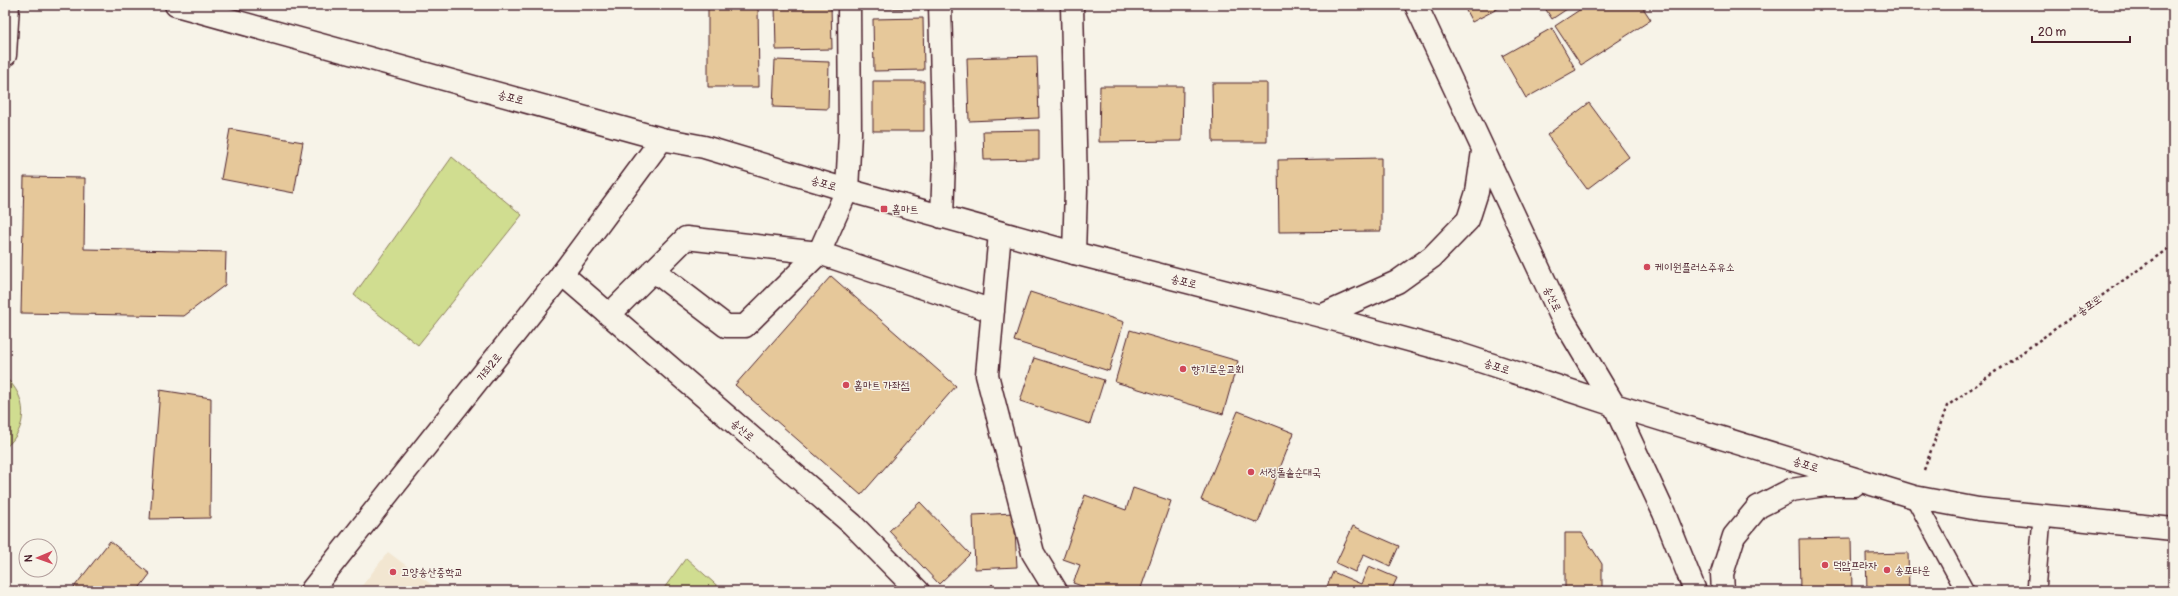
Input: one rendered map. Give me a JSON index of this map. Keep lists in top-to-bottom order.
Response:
{
  "streets": {
    "street": ["송포로", "송산로", "가좌2로"]
  },
  "crossings": [
    ["송포로", "송산로"],
    ["송포로", "가좌2로"],
    ["송산로", "가좌2로"]
  ],
  "places": {
    "transit": ["홈마트"],
    "other": [
      "케이원플러스주유소",
      "향기로운교회",
      "홈마트 가좌점",
      "서정돌솥순대국",
      "덕암프라자",
      "송포타운",
      "고양송산중학교"
    ]
  },
  "scale_bar": "20 m",
  "north": "left"
}
